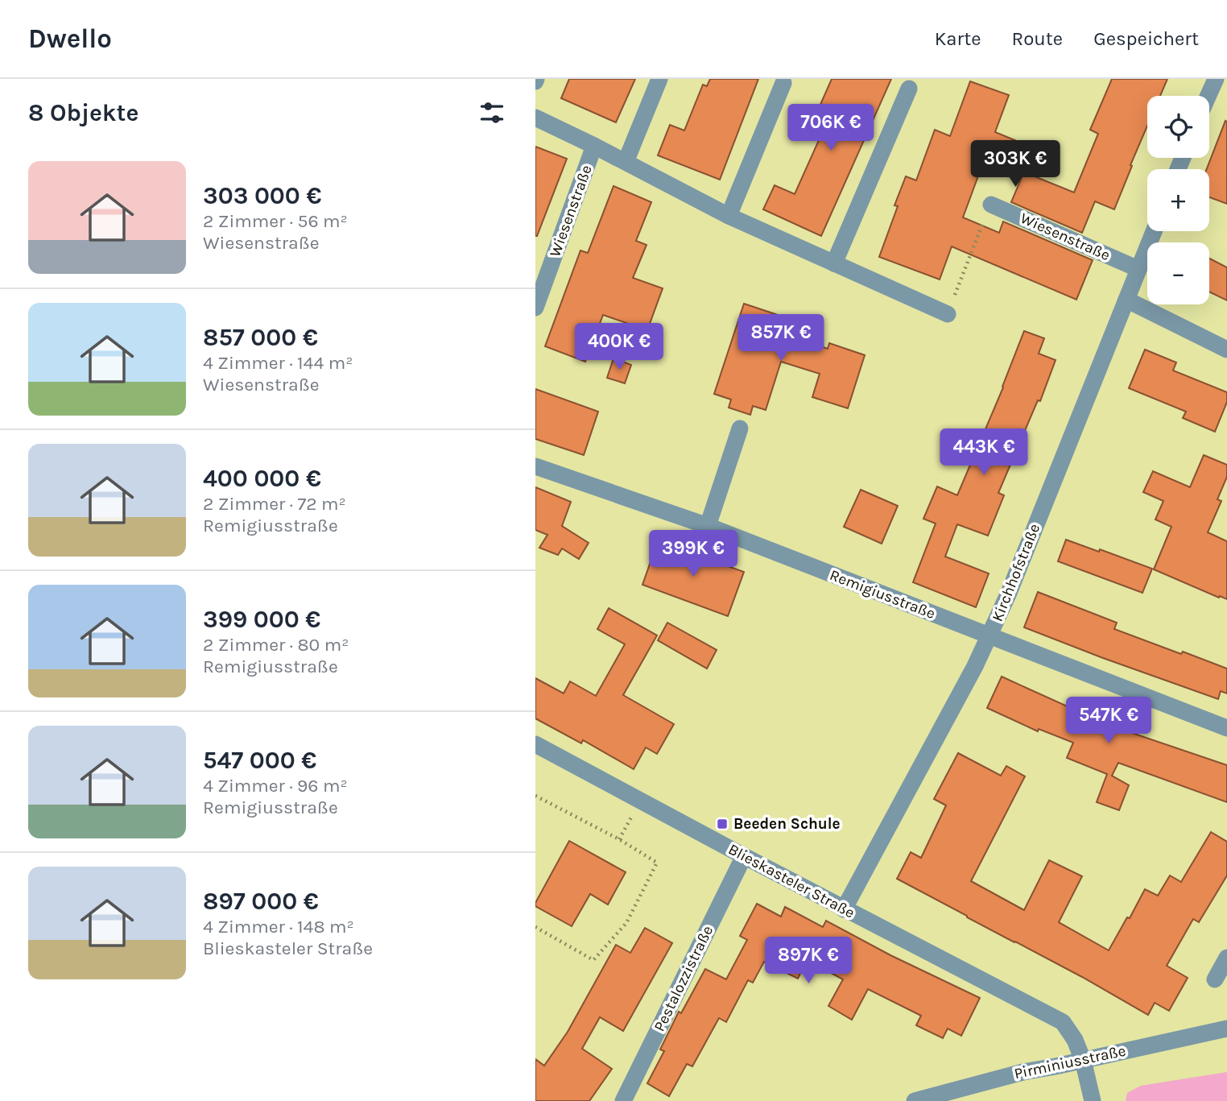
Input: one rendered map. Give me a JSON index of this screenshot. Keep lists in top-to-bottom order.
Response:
{
  "streets": {
    "street": [
      "Wiesenstraße",
      "Kirchhofstraße",
      "Remigiusstraße",
      "Blieskasteler Straße",
      "Pestalozzistraße",
      "Pirminiusstraße"
    ]
  },
  "crossings": [
    ["Wiesenstraße", "Kirchhofstraße"],
    ["Kirchhofstraße", "Remigiusstraße"],
    ["Kirchhofstraße", "Blieskasteler Straße"],
    ["Blieskasteler Straße", "Pestalozzistraße"],
    ["Blieskasteler Straße", "Pirminiusstraße"]
  ],
  "places": {
    "transit": ["Beeden Schule"]
  },
  "page": {
    "header": "Dwello",
    "nav": ["Karte", "Route", "Gespeichert"],
    "heading": "8 Objekte",
    "map_buttons": ["+", "−"],
    "price": [
      "706K €",
      "303K €",
      "857K €",
      "400K €",
      "443K €",
      "399K €",
      "547K €",
      "897K €"
    ],
    "list": [
      {
        "name": "303 000 €",
        "note": "2 Zimmer · 56 m² · Wiesenstraße"
      },
      {
        "name": "857 000 €",
        "note": "4 Zimmer · 144 m² · Wiesenstraße"
      },
      {
        "name": "400 000 €",
        "note": "2 Zimmer · 72 m² · Remigiusstraße"
      },
      {
        "name": "399 000 €",
        "note": "2 Zimmer · 80 m² · Remigiusstraße"
      },
      {
        "name": "547 000 €",
        "note": "4 Zimmer · 96 m² · Remigiusstraße"
      },
      {
        "name": "897 000 €",
        "note": "4 Zimmer · 148 m² · Blieskasteler Straße"
      }
    ]
  }
}
